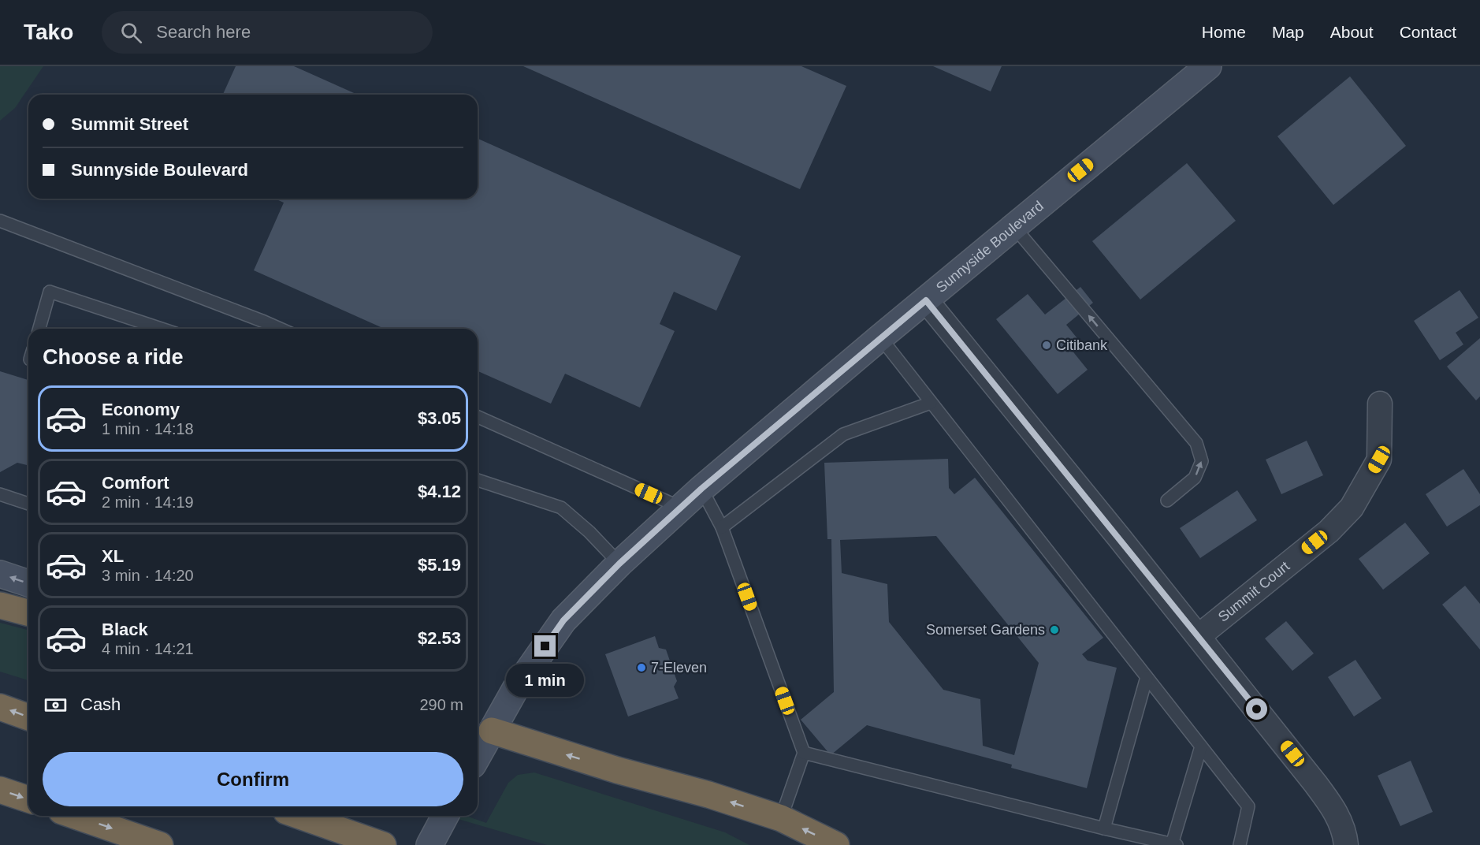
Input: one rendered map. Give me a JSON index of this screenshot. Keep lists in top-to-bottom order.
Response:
{
  "streets": {
    "main road": ["Sunnyside Boulevard"],
    "street": ["Summit Court"]
  },
  "places": ["Citibank", "Somerset Gardens", "7-Eleven"],
  "page": {
    "header": "Tako",
    "search": "Search here",
    "nav": [
      "Home",
      "Map",
      "About",
      "Contact"
    ],
    "banner": ["Summit Street", "Sunnyside Boulevard"],
    "heading": "Choose a ride",
    "list": [
      {
        "name": "Economy",
        "note": "1 min · 14:18",
        "value": "$3.05"
      },
      {
        "name": "Comfort",
        "note": "2 min · 14:19",
        "value": "$4.12"
      },
      {
        "name": "XL",
        "note": "3 min · 14:20",
        "value": "$5.19"
      },
      {
        "name": "Black",
        "note": "4 min · 14:21",
        "value": "$2.53"
      }
    ],
    "bubble": "1 min",
    "pay": ["Cash", "290 m"],
    "buttons": "Confirm"
  }
}
